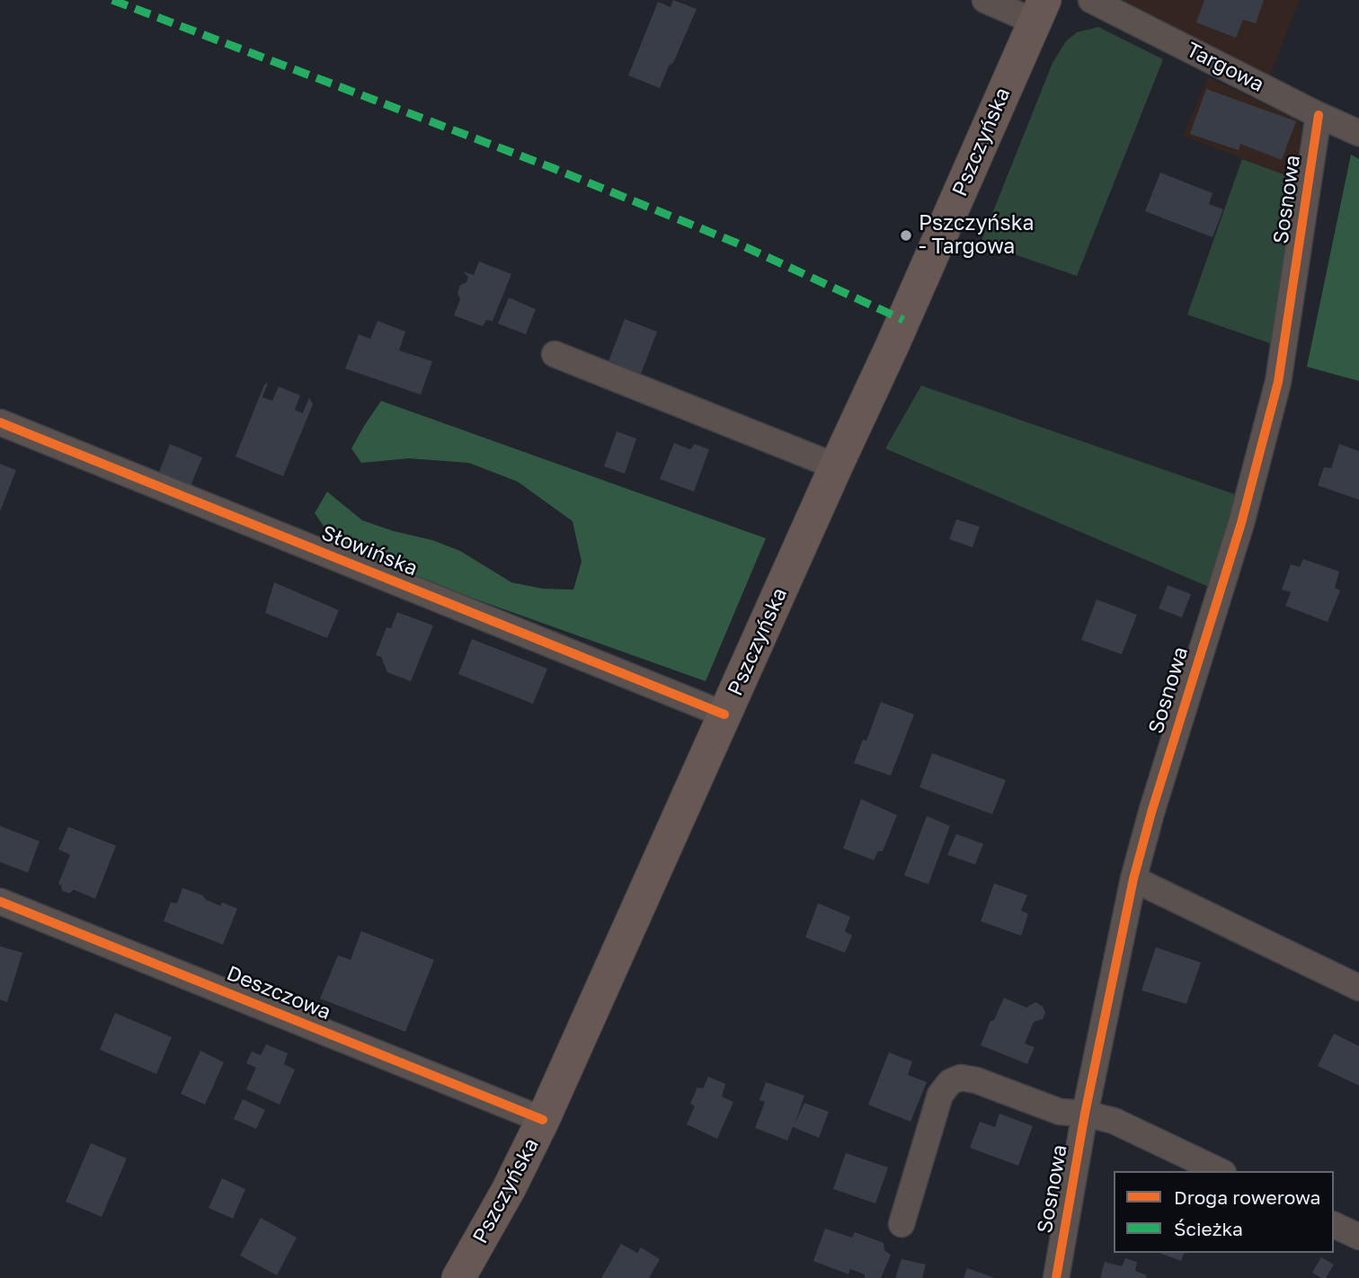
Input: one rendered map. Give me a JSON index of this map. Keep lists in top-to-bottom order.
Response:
{
  "streets": {
    "main road": ["Pszczyńska"],
    "street": [
      "Targowa",
      "Sosnowa",
      "Słowińska",
      "Deszczowa"
    ]
  },
  "crossings": [
    ["Targowa", "Sosnowa"],
    ["Pszczyńska", "Słowińska"],
    ["Pszczyńska", "Deszczowa"]
  ],
  "places": ["Pszczyńska - Targowa"],
  "legend": ["Droga rowerowa", "Ścieżka"]
}
